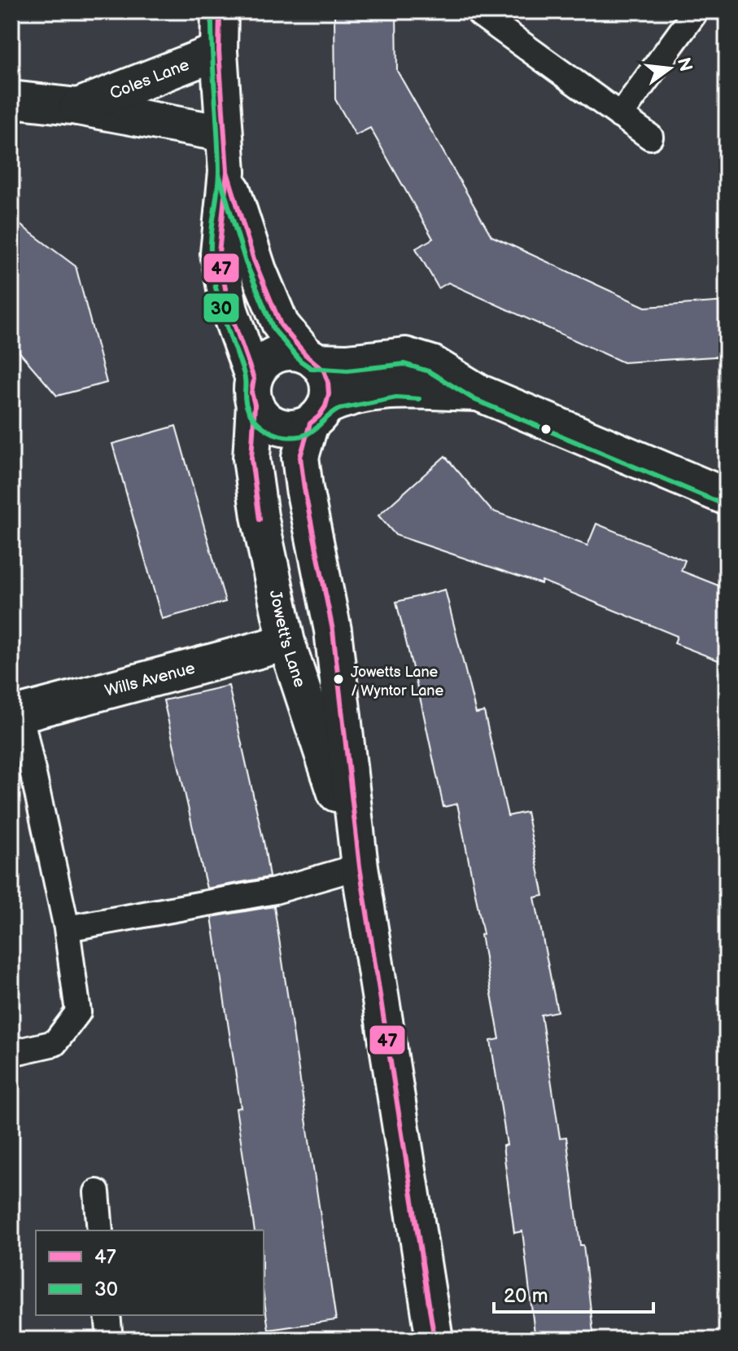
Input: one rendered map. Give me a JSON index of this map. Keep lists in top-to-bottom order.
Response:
{
  "streets": {
    "street": ["Coles Lane", "Jowett's Lane", "Wills Avenue"]
  },
  "crossings": [
    ["Jowett's Lane", "Wills Avenue"]
  ],
  "places": ["Jowetts Lane / Wyntor Lane"],
  "lines": ["transit line 47", "transit line 30"],
  "legend": ["47", "30"],
  "scale_bar": "20 m",
  "north": "right"
}
